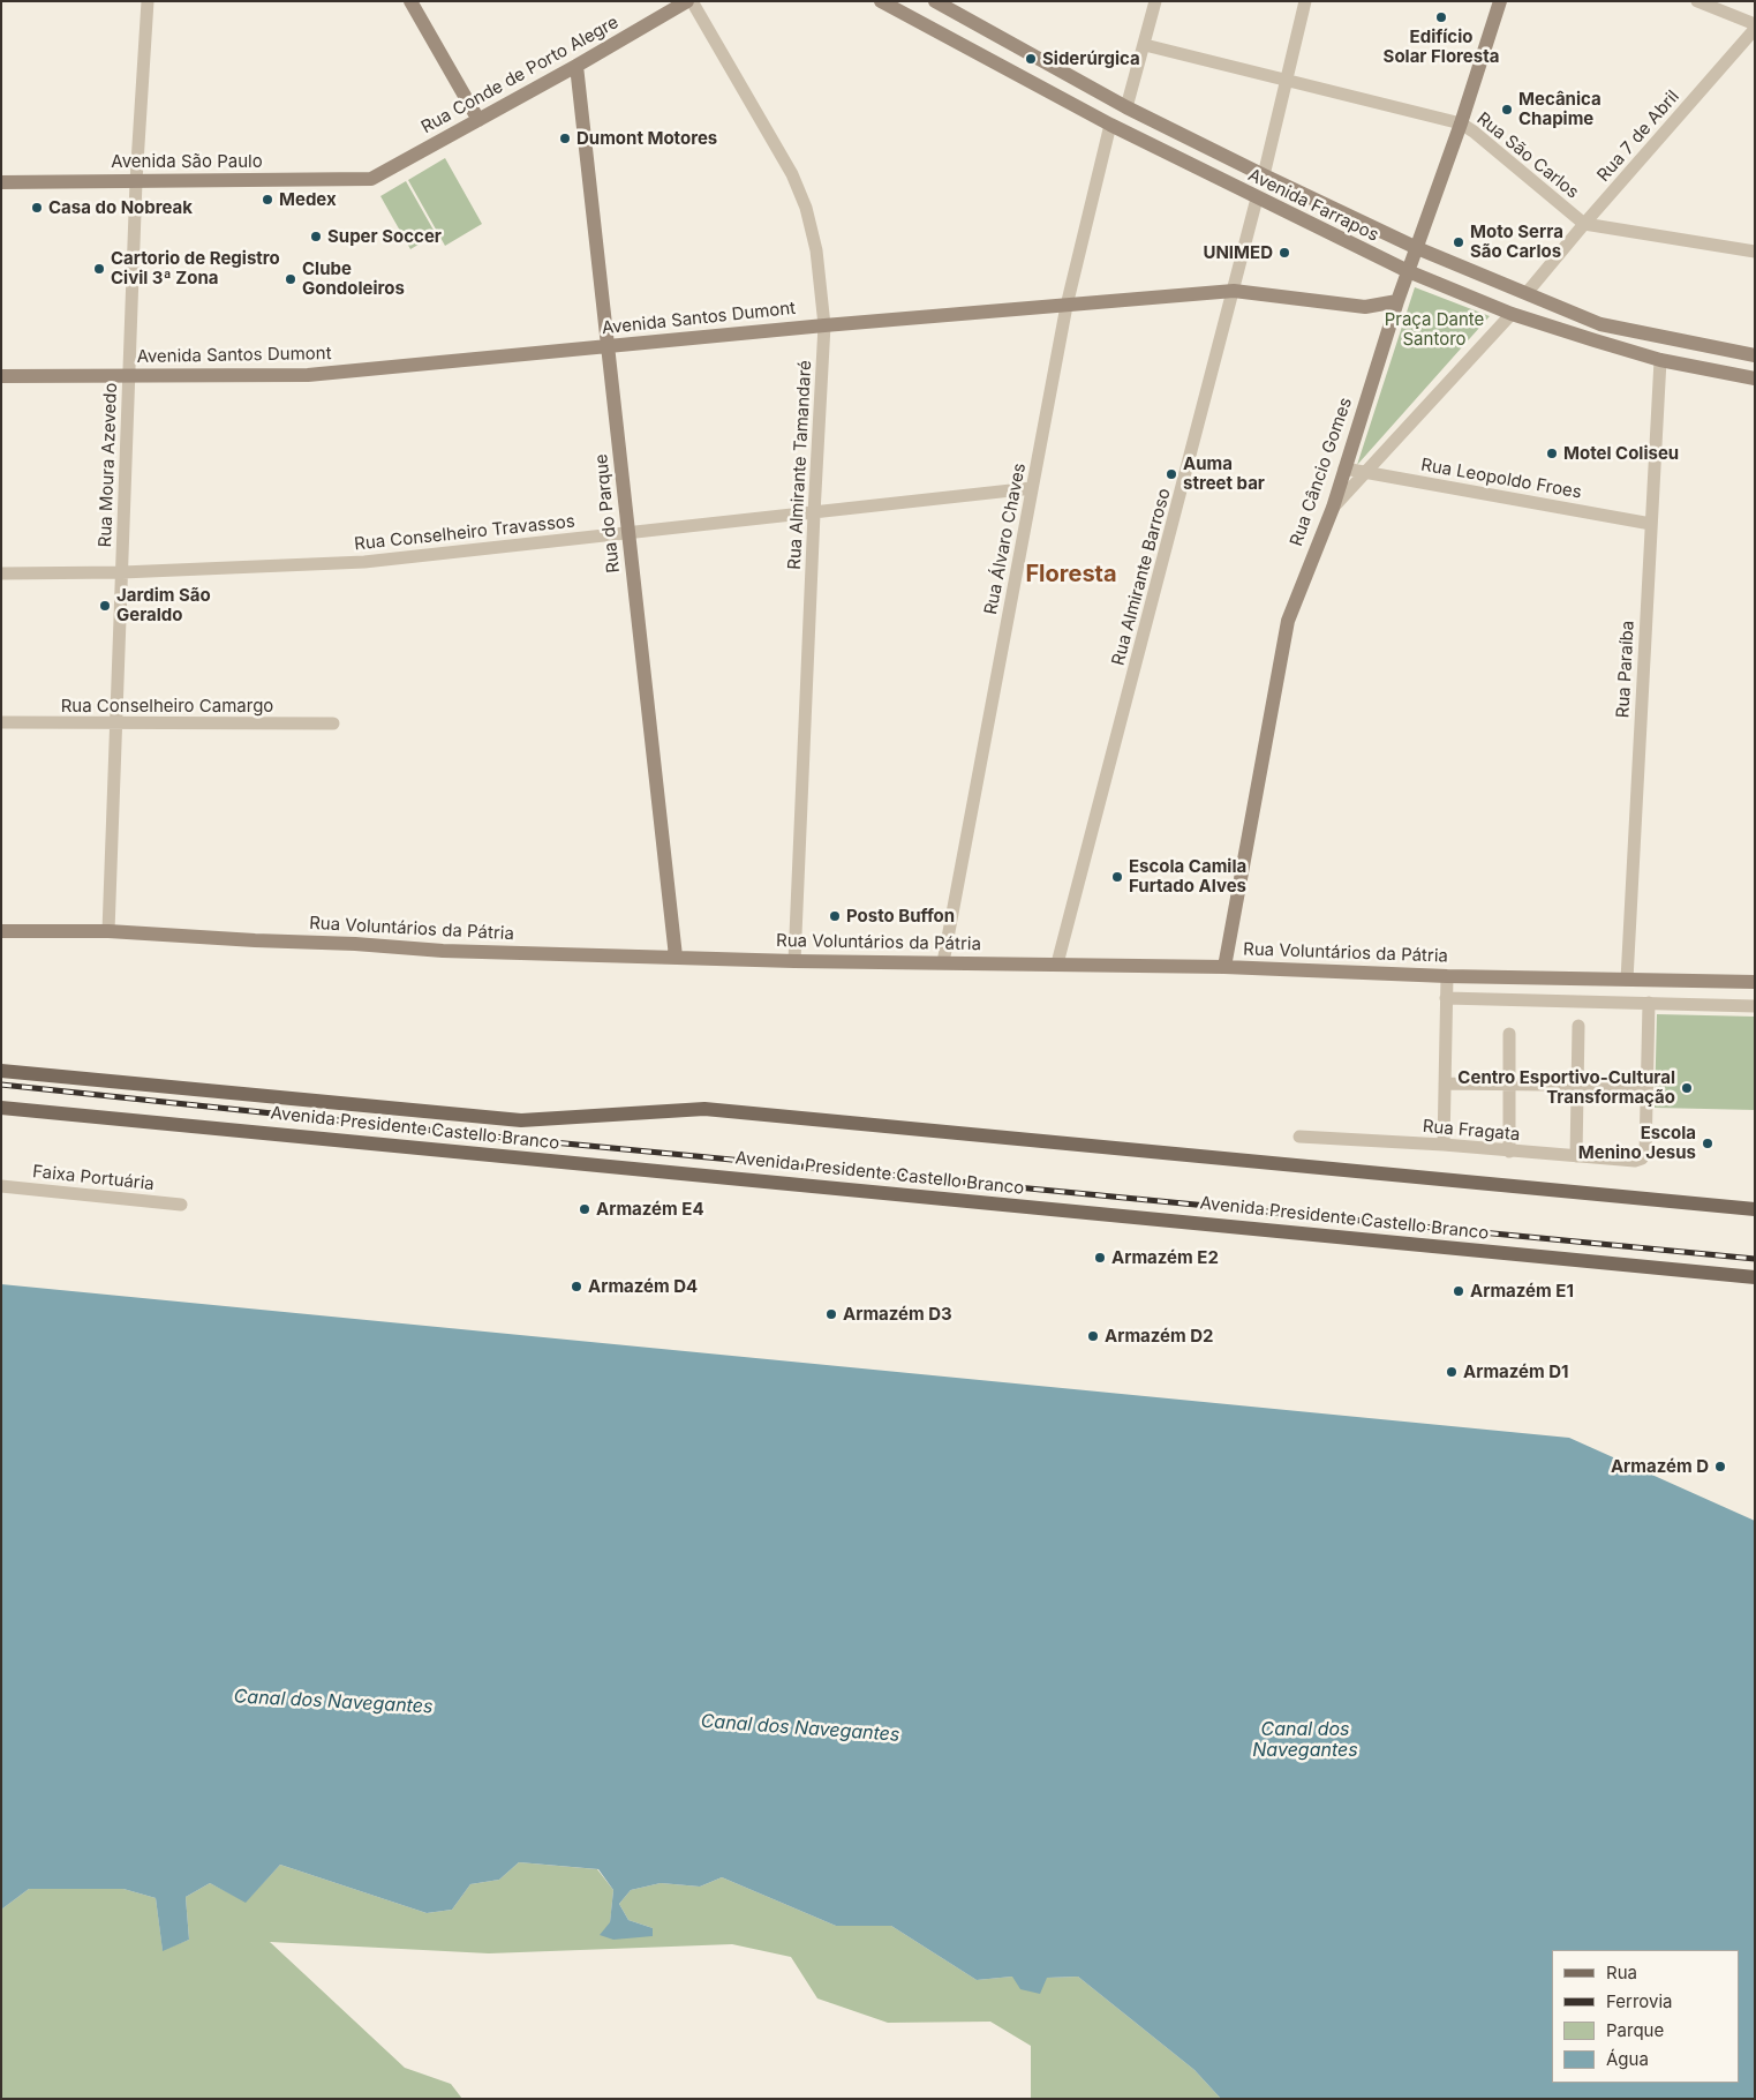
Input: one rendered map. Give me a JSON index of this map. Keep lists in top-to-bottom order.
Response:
{
  "streets": {
    "main road": ["Avenida Presidente Castello Branco"],
    "street": [
      "Rua Conde de Porto Alegre",
      "Rua 7 de Abril",
      "Rua São Carlos",
      "Avenida São Paulo",
      "Avenida Farrapos",
      "Avenida Santos Dumont",
      "Rua Moura Azevedo",
      "Rua Almirante Tamandaré",
      "Rua Câncio Gomes",
      "Rua Leopoldo Froes",
      "Rua do Parque",
      "Rua Conselheiro Travassos",
      "Rua Álvaro Chaves",
      "Rua Almirante Barroso",
      "Rua Paraíba",
      "Rua Conselheiro Camargo",
      "Rua Voluntários da Pátria",
      "Rua Fragata",
      "Faixa Portuária"
    ]
  },
  "crossings": [
    ["Rua Conde de Porto Alegre", "Avenida São Paulo"],
    ["Rua Conde de Porto Alegre", "Rua do Parque"],
    ["Rua 7 de Abril", "Rua São Carlos"],
    ["Rua 7 de Abril", "Avenida Farrapos"],
    ["Rua São Carlos", "Rua Câncio Gomes"],
    ["Avenida São Paulo", "Rua Moura Azevedo"],
    ["Avenida Farrapos", "Rua Câncio Gomes"],
    ["Avenida Farrapos", "Rua Álvaro Chaves"],
    ["Avenida Farrapos", "Rua Almirante Barroso"],
    ["Avenida Farrapos", "Rua Paraíba"],
    ["Avenida Santos Dumont", "Rua Moura Azevedo"],
    ["Avenida Santos Dumont", "Rua Almirante Tamandaré"],
    ["Avenida Santos Dumont", "Rua Câncio Gomes"],
    ["Avenida Santos Dumont", "Rua do Parque"],
    ["Avenida Santos Dumont", "Rua Álvaro Chaves"],
    ["Avenida Santos Dumont", "Rua Almirante Barroso"],
    ["Rua Moura Azevedo", "Rua Conselheiro Travassos"],
    ["Rua Moura Azevedo", "Rua Conselheiro Camargo"],
    ["Rua Moura Azevedo", "Rua Voluntários da Pátria"],
    ["Rua Almirante Tamandaré", "Rua Conselheiro Travassos"],
    ["Rua Almirante Tamandaré", "Rua Voluntários da Pátria"],
    ["Rua Câncio Gomes", "Rua Leopoldo Froes"],
    ["Rua Câncio Gomes", "Rua Voluntários da Pátria"],
    ["Rua Leopoldo Froes", "Rua Paraíba"],
    ["Rua do Parque", "Rua Conselheiro Travassos"],
    ["Rua do Parque", "Rua Voluntários da Pátria"],
    ["Rua Conselheiro Travassos", "Rua Álvaro Chaves"],
    ["Rua Álvaro Chaves", "Rua Voluntários da Pátria"],
    ["Rua Almirante Barroso", "Rua Voluntários da Pátria"],
    ["Rua Paraíba", "Rua Voluntários da Pátria"]
  ],
  "districts": ["Floresta"],
  "water": ["Canal dos Navegantes"],
  "parks": ["Praça Dante Santoro"],
  "places": [
    "Edifício Solar Floresta",
    "Siderúrgica",
    "Mecânica Chapime",
    "Dumont Motores",
    "Medex",
    "Casa do Nobreak",
    "Super Soccer",
    "Moto Serra São Carlos",
    "UNIMED",
    "Cartorio de Registro Civil 3ª Zona",
    "Clube Gondoleiros",
    "Motel Coliseu",
    "Auma street bar",
    "Jardim São Geraldo",
    "Escola Camila Furtado Alves",
    "Posto Buffon",
    "Centro Esportivo-Cultural Transformação",
    "Escola Menino Jesus",
    "Armazém E4",
    "Armazém E2",
    "Armazém D4",
    "Armazém E1",
    "Armazém D3",
    "Armazém D2",
    "Armazém D1",
    "Armazém D"
  ],
  "legend": [
    "Rua",
    "Ferrovia",
    "Parque",
    "Água"
  ]
}
